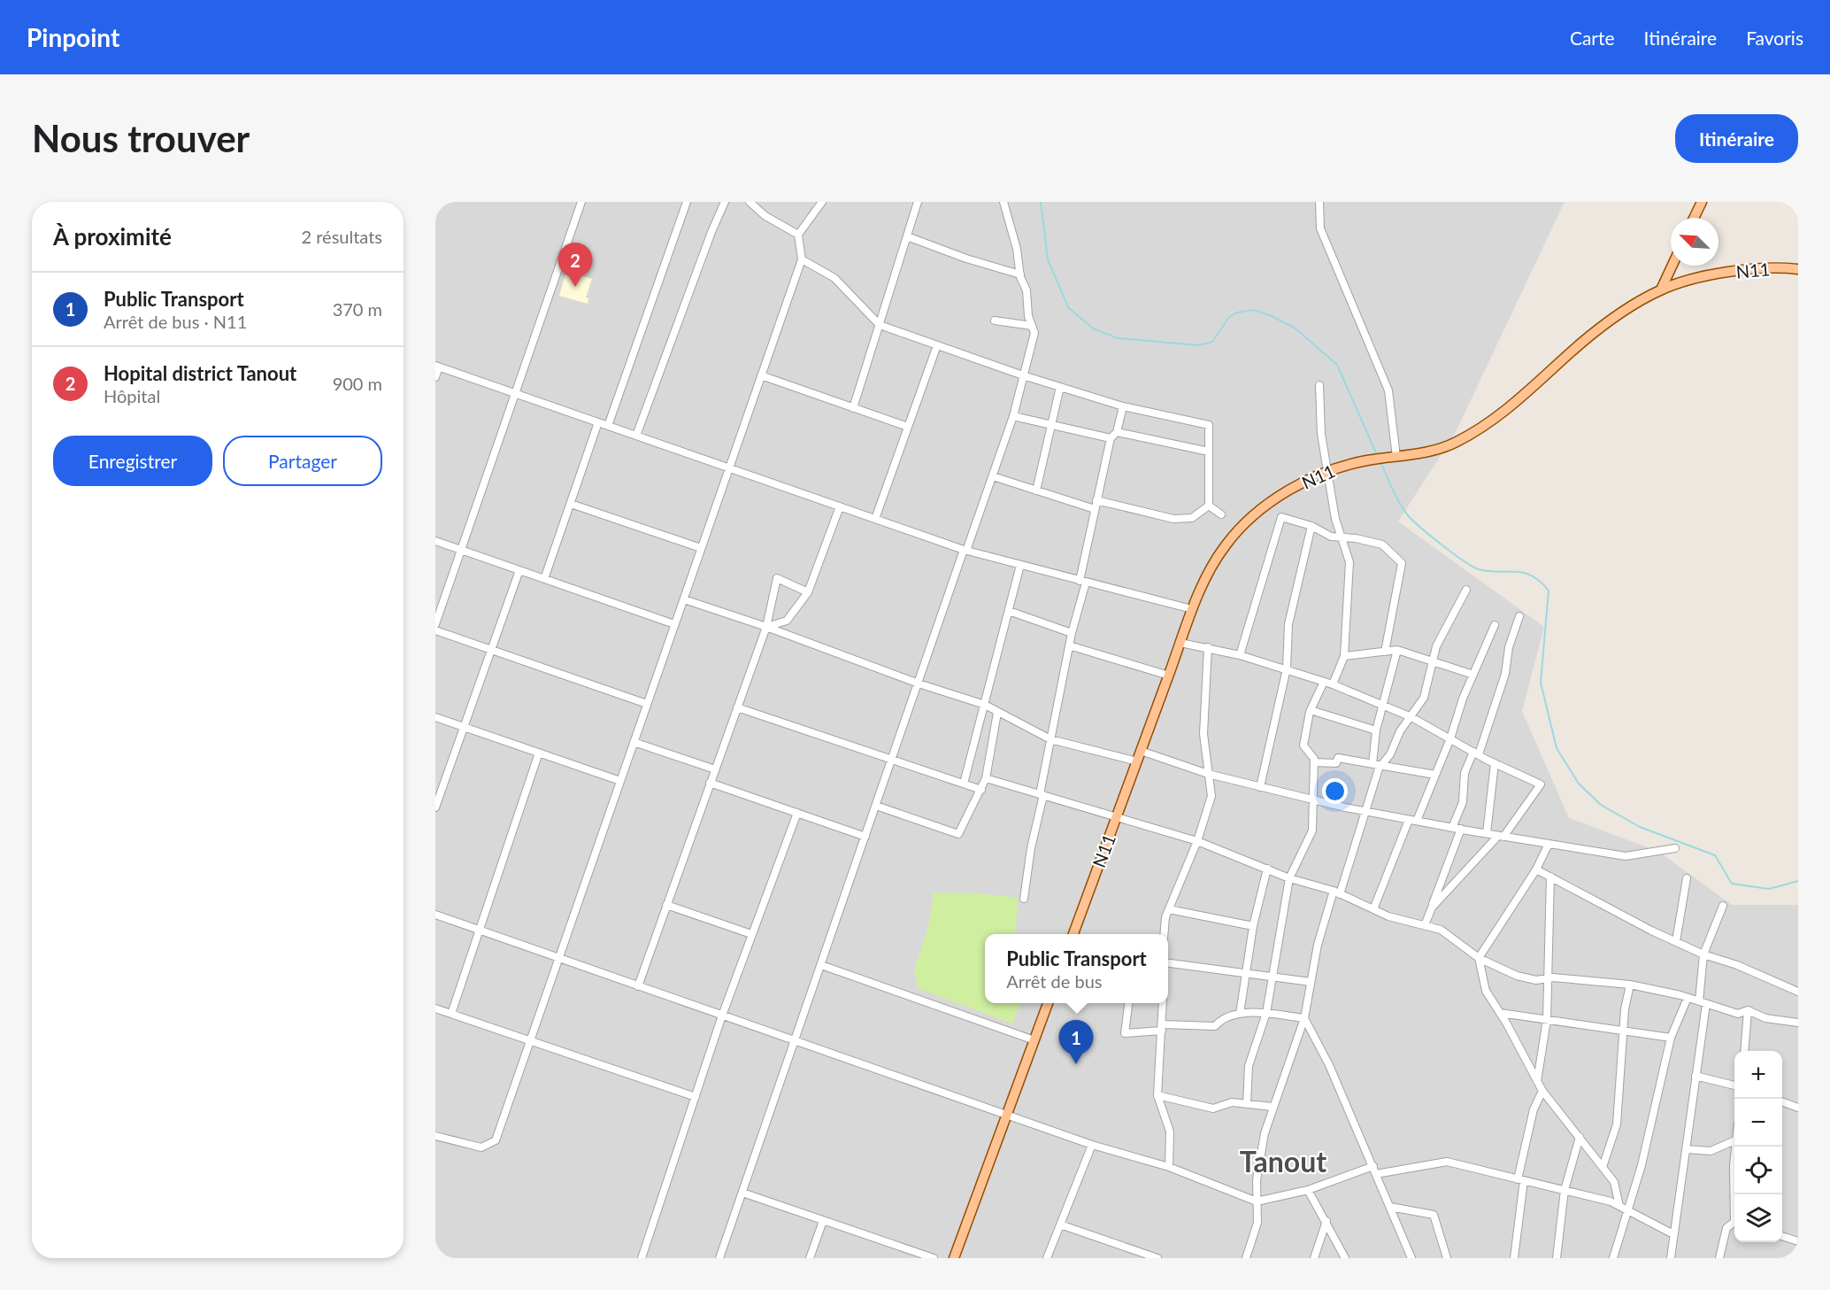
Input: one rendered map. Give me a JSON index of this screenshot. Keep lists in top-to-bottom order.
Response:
{
  "streets": {
    "main road": ["N11"]
  },
  "districts": ["Tanout"],
  "north": "top left",
  "page": {
    "header": "Pinpoint",
    "nav": ["Carte", "Itinéraire", "Favoris"],
    "buttons": [
      "Itinéraire",
      ["Enregistrer", "Partager"]
    ],
    "title": "Nous trouver",
    "heading": ["À proximité", "2 résultats"],
    "pins": ["2", "1"],
    "list": [
      {
        "mark": "1",
        "name": "Public Transport",
        "note": "Arrêt de bus · N11",
        "value": "370 m"
      },
      {
        "mark": "2",
        "name": "Hopital district Tanout",
        "note": "Hôpital",
        "value": "900 m"
      }
    ],
    "popup": ["Public Transport", "Arrêt de bus"],
    "map_buttons": ["+", "−"]
  }
}
